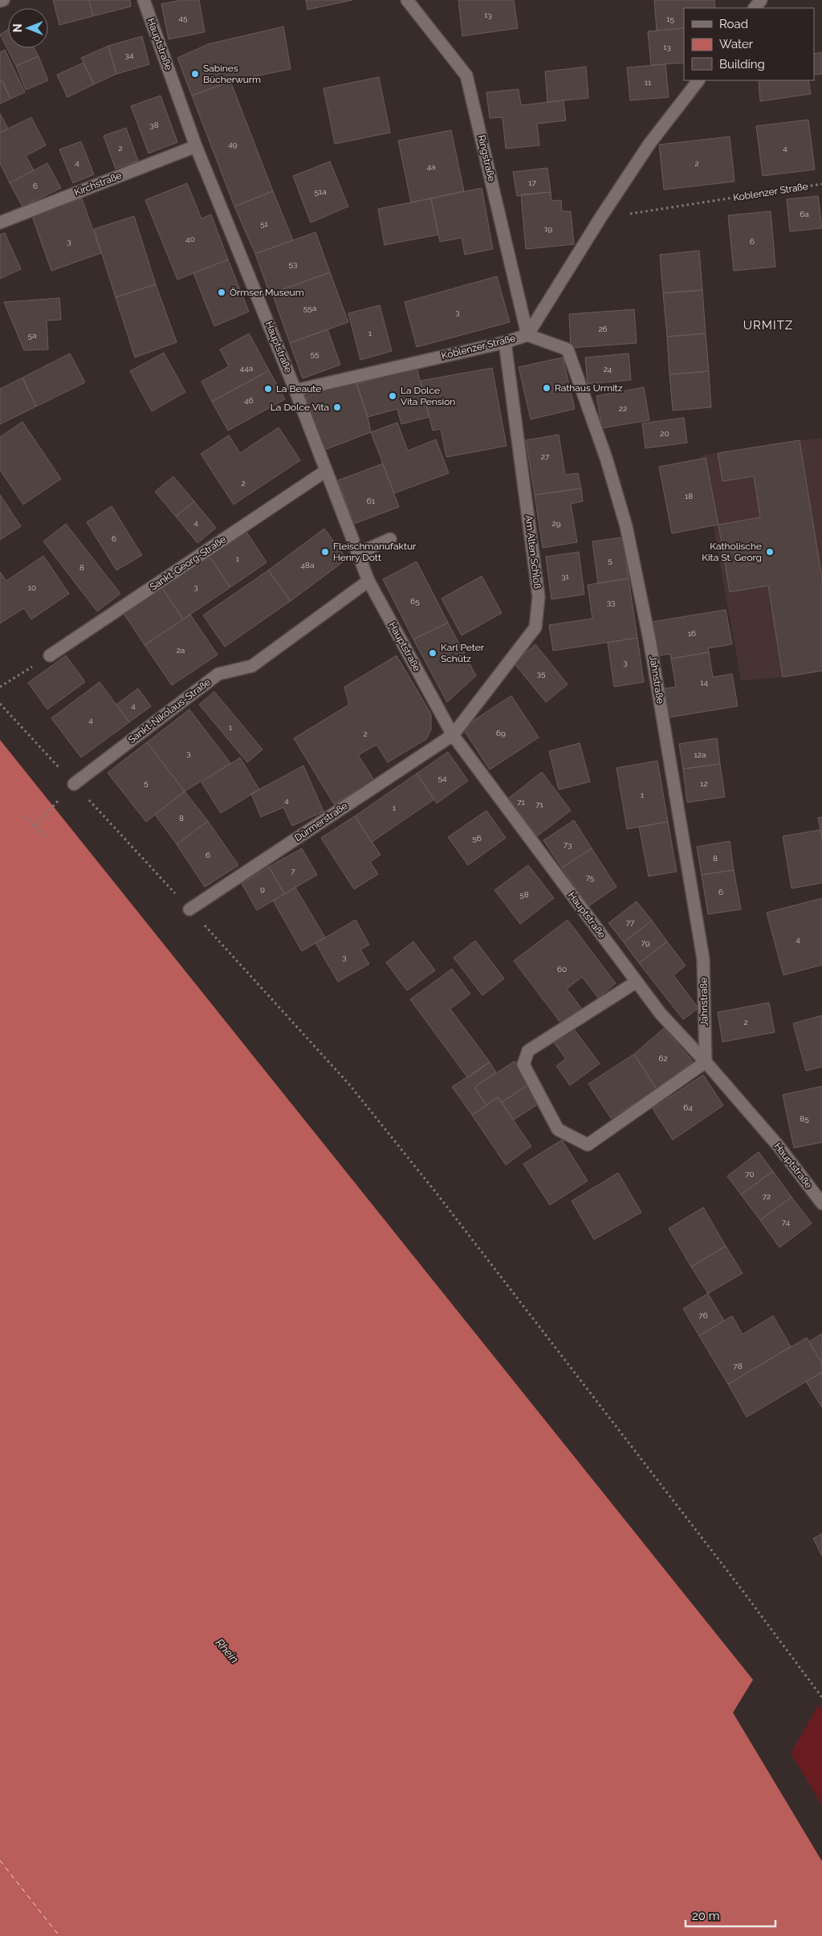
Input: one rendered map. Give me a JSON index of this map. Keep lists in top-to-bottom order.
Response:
{
  "streets": {
    "street": [
      "Hauptstraße",
      "Ringstraße",
      "Kirchstraße",
      "Koblenzer Straße",
      "Am Alten Schloß",
      "Sankt-Georg-Straße",
      "Jahnstraße",
      "Sankt-Nikolaus-Straße",
      "Dürmerstraße"
    ]
  },
  "crossings": [
    ["Hauptstraße", "Kirchstraße"],
    ["Hauptstraße", "Koblenzer Straße"],
    ["Hauptstraße", "Am Alten Schloß"],
    ["Hauptstraße", "Sankt-Georg-Straße"],
    ["Hauptstraße", "Jahnstraße"],
    ["Hauptstraße", "Sankt-Nikolaus-Straße"],
    ["Hauptstraße", "Dürmerstraße"],
    ["Ringstraße", "Koblenzer Straße"],
    ["Ringstraße", "Jahnstraße"],
    ["Koblenzer Straße", "Am Alten Schloß"],
    ["Koblenzer Straße", "Jahnstraße"],
    ["Am Alten Schloß", "Dürmerstraße"]
  ],
  "districts": ["URMITZ"],
  "water": ["Rhein"],
  "places": [
    "Sabines Bücherwurm",
    "Örmser Museum",
    "Rathaus Urmitz",
    "La Beaute",
    "La Dolce Vita Pension",
    "La Dolce Vita",
    "Fleischmanufaktur Henry Dott",
    "Katholische Kita St. Georg",
    "Karl Peter Schütz"
  ],
  "house_numbers": [
    "13",
    "45",
    "15",
    "13",
    "34",
    "11",
    "38",
    "49",
    "2",
    "4",
    "4",
    "2",
    "4a",
    "17",
    "6",
    "51a",
    "6a",
    "51",
    "19",
    "40",
    "3",
    "6",
    "53",
    "55a",
    "3",
    "26",
    "1",
    "5a",
    "55",
    "44a",
    "24",
    "46",
    "22",
    "20",
    "27",
    "2",
    "18",
    "61",
    "4",
    "29",
    "6",
    "1",
    "5",
    "48a",
    "8",
    "31",
    "3",
    "10",
    "65",
    "33",
    "16",
    "2a",
    "3",
    "35",
    "14",
    "4",
    "4",
    "1",
    "69",
    "2",
    "3",
    "12a",
    "54",
    "5",
    "12",
    "1",
    "4",
    "71",
    "71",
    "1",
    "8",
    "56",
    "73",
    "6",
    "8",
    "7",
    "75",
    "9",
    "6",
    "58",
    "77",
    "4",
    "79",
    "3",
    "60",
    "2",
    "62",
    "64",
    "85",
    "70",
    "72",
    "74",
    "76",
    "78"
  ],
  "legend": ["Road", "Water", "Building"],
  "scale_bar": "20 m",
  "north": "left"
}
